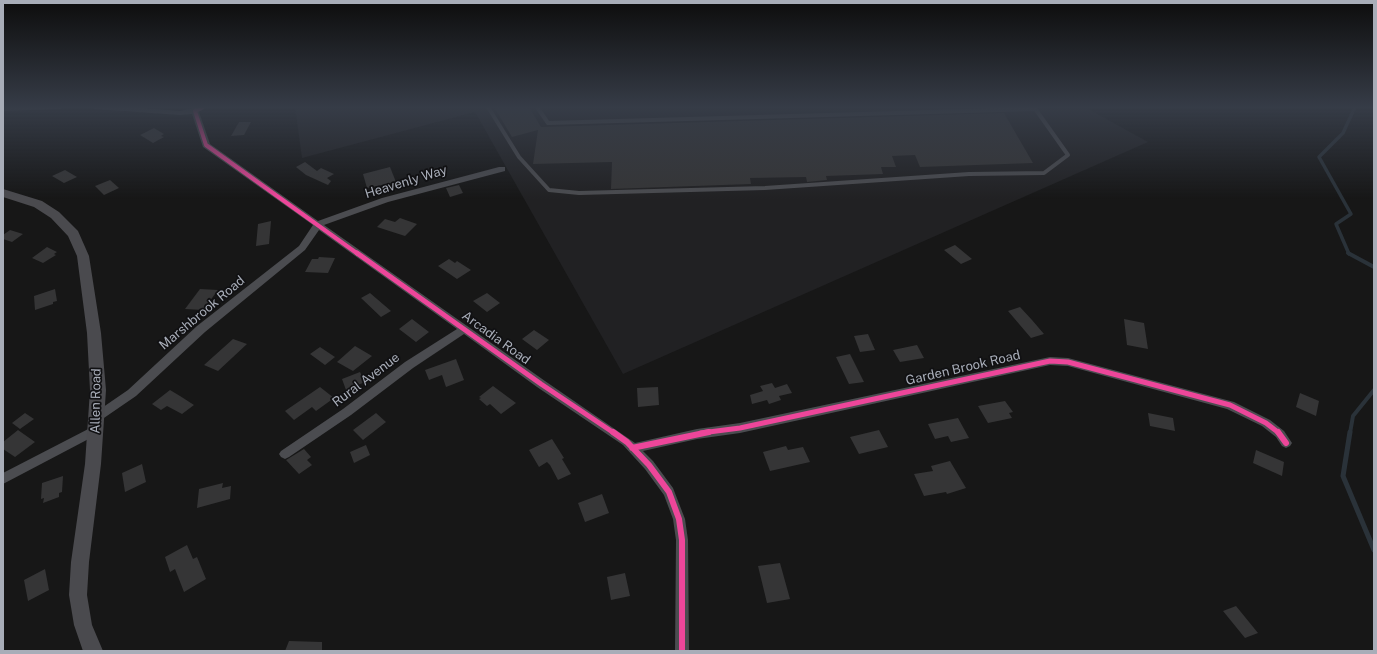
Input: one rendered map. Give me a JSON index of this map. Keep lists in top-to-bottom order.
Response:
{
  "streets": {
    "street": [
      "Heavenly Way",
      "Marshbrook Road",
      "Arcadia Road",
      "Garden Brook Road",
      "Rural Avenue",
      "Allen Road"
    ]
  },
  "crossings": [
    ["Heavenly Way", "Marshbrook Road"],
    ["Heavenly Way", "Arcadia Road"],
    ["Marshbrook Road", "Arcadia Road"],
    ["Marshbrook Road", "Allen Road"],
    ["Arcadia Road", "Garden Brook Road"],
    ["Arcadia Road", "Rural Avenue"]
  ]
}
